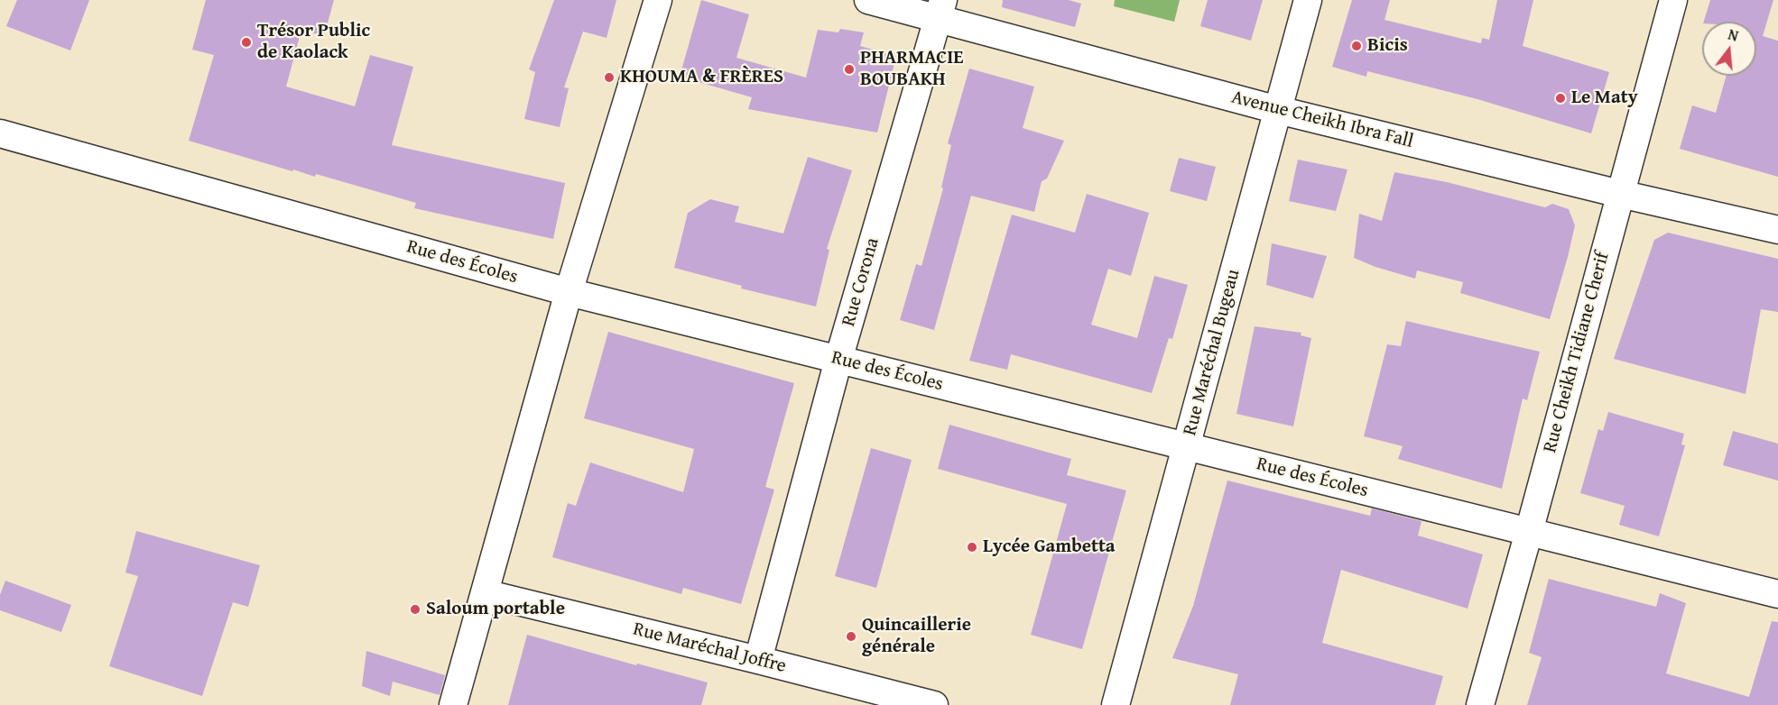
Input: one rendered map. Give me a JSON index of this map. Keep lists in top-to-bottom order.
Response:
{
  "streets": {
    "street": [
      "Avenue Cheikh Ibra Fall",
      "Rue des Écoles",
      "Rue Corona",
      "Rue Maréchal Bugeau",
      "Rue Cheikh Tidiane Cherif",
      "Rue Maréchal Joffre"
    ]
  },
  "crossings": [
    ["Avenue Cheikh Ibra Fall", "Rue Corona"],
    ["Avenue Cheikh Ibra Fall", "Rue Maréchal Bugeau"],
    ["Avenue Cheikh Ibra Fall", "Rue Cheikh Tidiane Cherif"],
    ["Rue des Écoles", "Rue Corona"],
    ["Rue des Écoles", "Rue Maréchal Bugeau"],
    ["Rue des Écoles", "Rue Cheikh Tidiane Cherif"],
    ["Rue Corona", "Rue Maréchal Joffre"]
  ],
  "places": [
    "Trésor Public de Kaolack",
    "Bicis",
    "PHARMACIE BOUBAKH",
    "KHOUMA & FRÈRES",
    "Le Maty",
    "Lycée Gambetta",
    "Saloum portable",
    "Quincaillerie générale"
  ],
  "north": "top"
}
